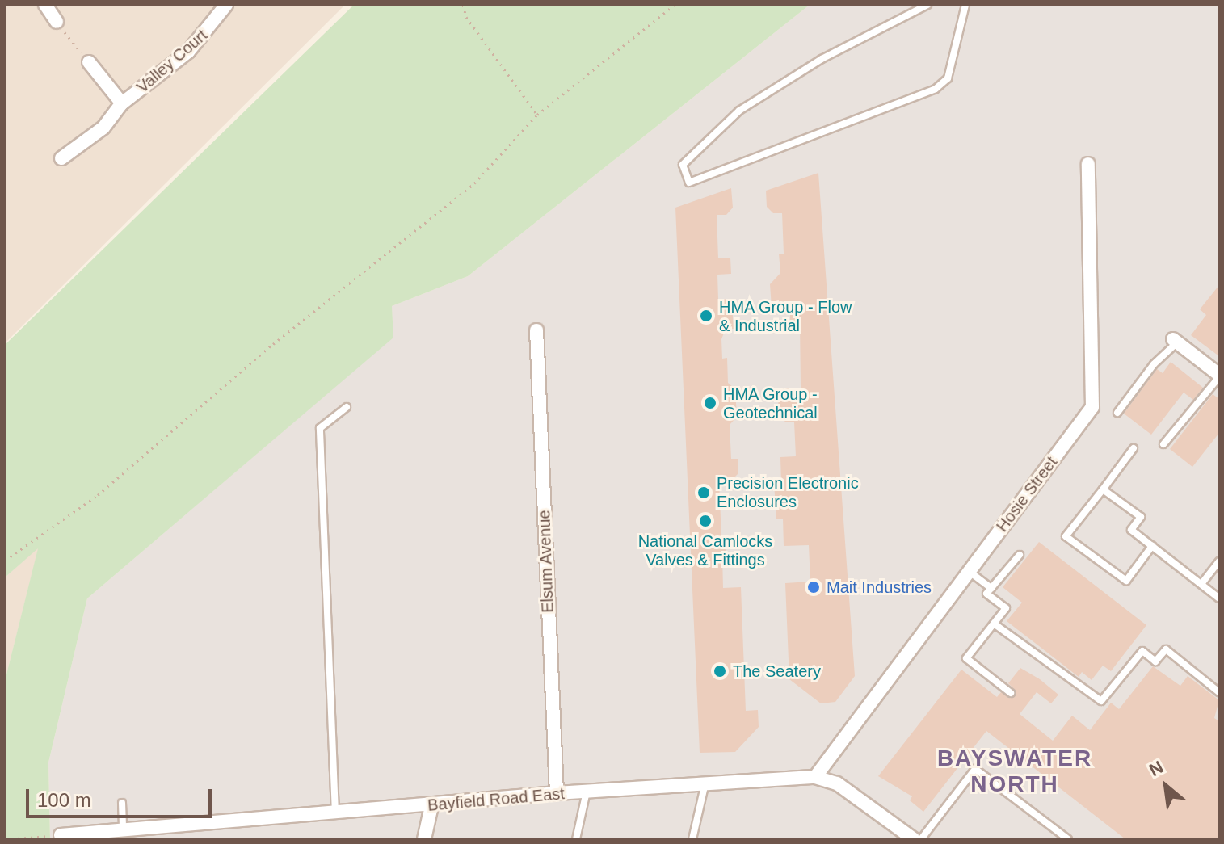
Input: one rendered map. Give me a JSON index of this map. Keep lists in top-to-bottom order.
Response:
{
  "streets": {
    "street": [
      "Valley Court",
      "Hosie Street",
      "Elsum Avenue",
      "Bayfield Road East"
    ]
  },
  "crossings": [
    ["Hosie Street", "Bayfield Road East"],
    ["Elsum Avenue", "Bayfield Road East"]
  ],
  "districts": ["BAYSWATER NORTH"],
  "places": [
    "HMA Group - Flow & Industrial",
    "HMA Group - Geotechnical",
    "Precision Electronic Enclosures",
    "National Camlocks Valves & Fittings",
    "Mait Industries",
    "The Seatery"
  ],
  "scale_bar": "100 m",
  "north": "top left"
}
